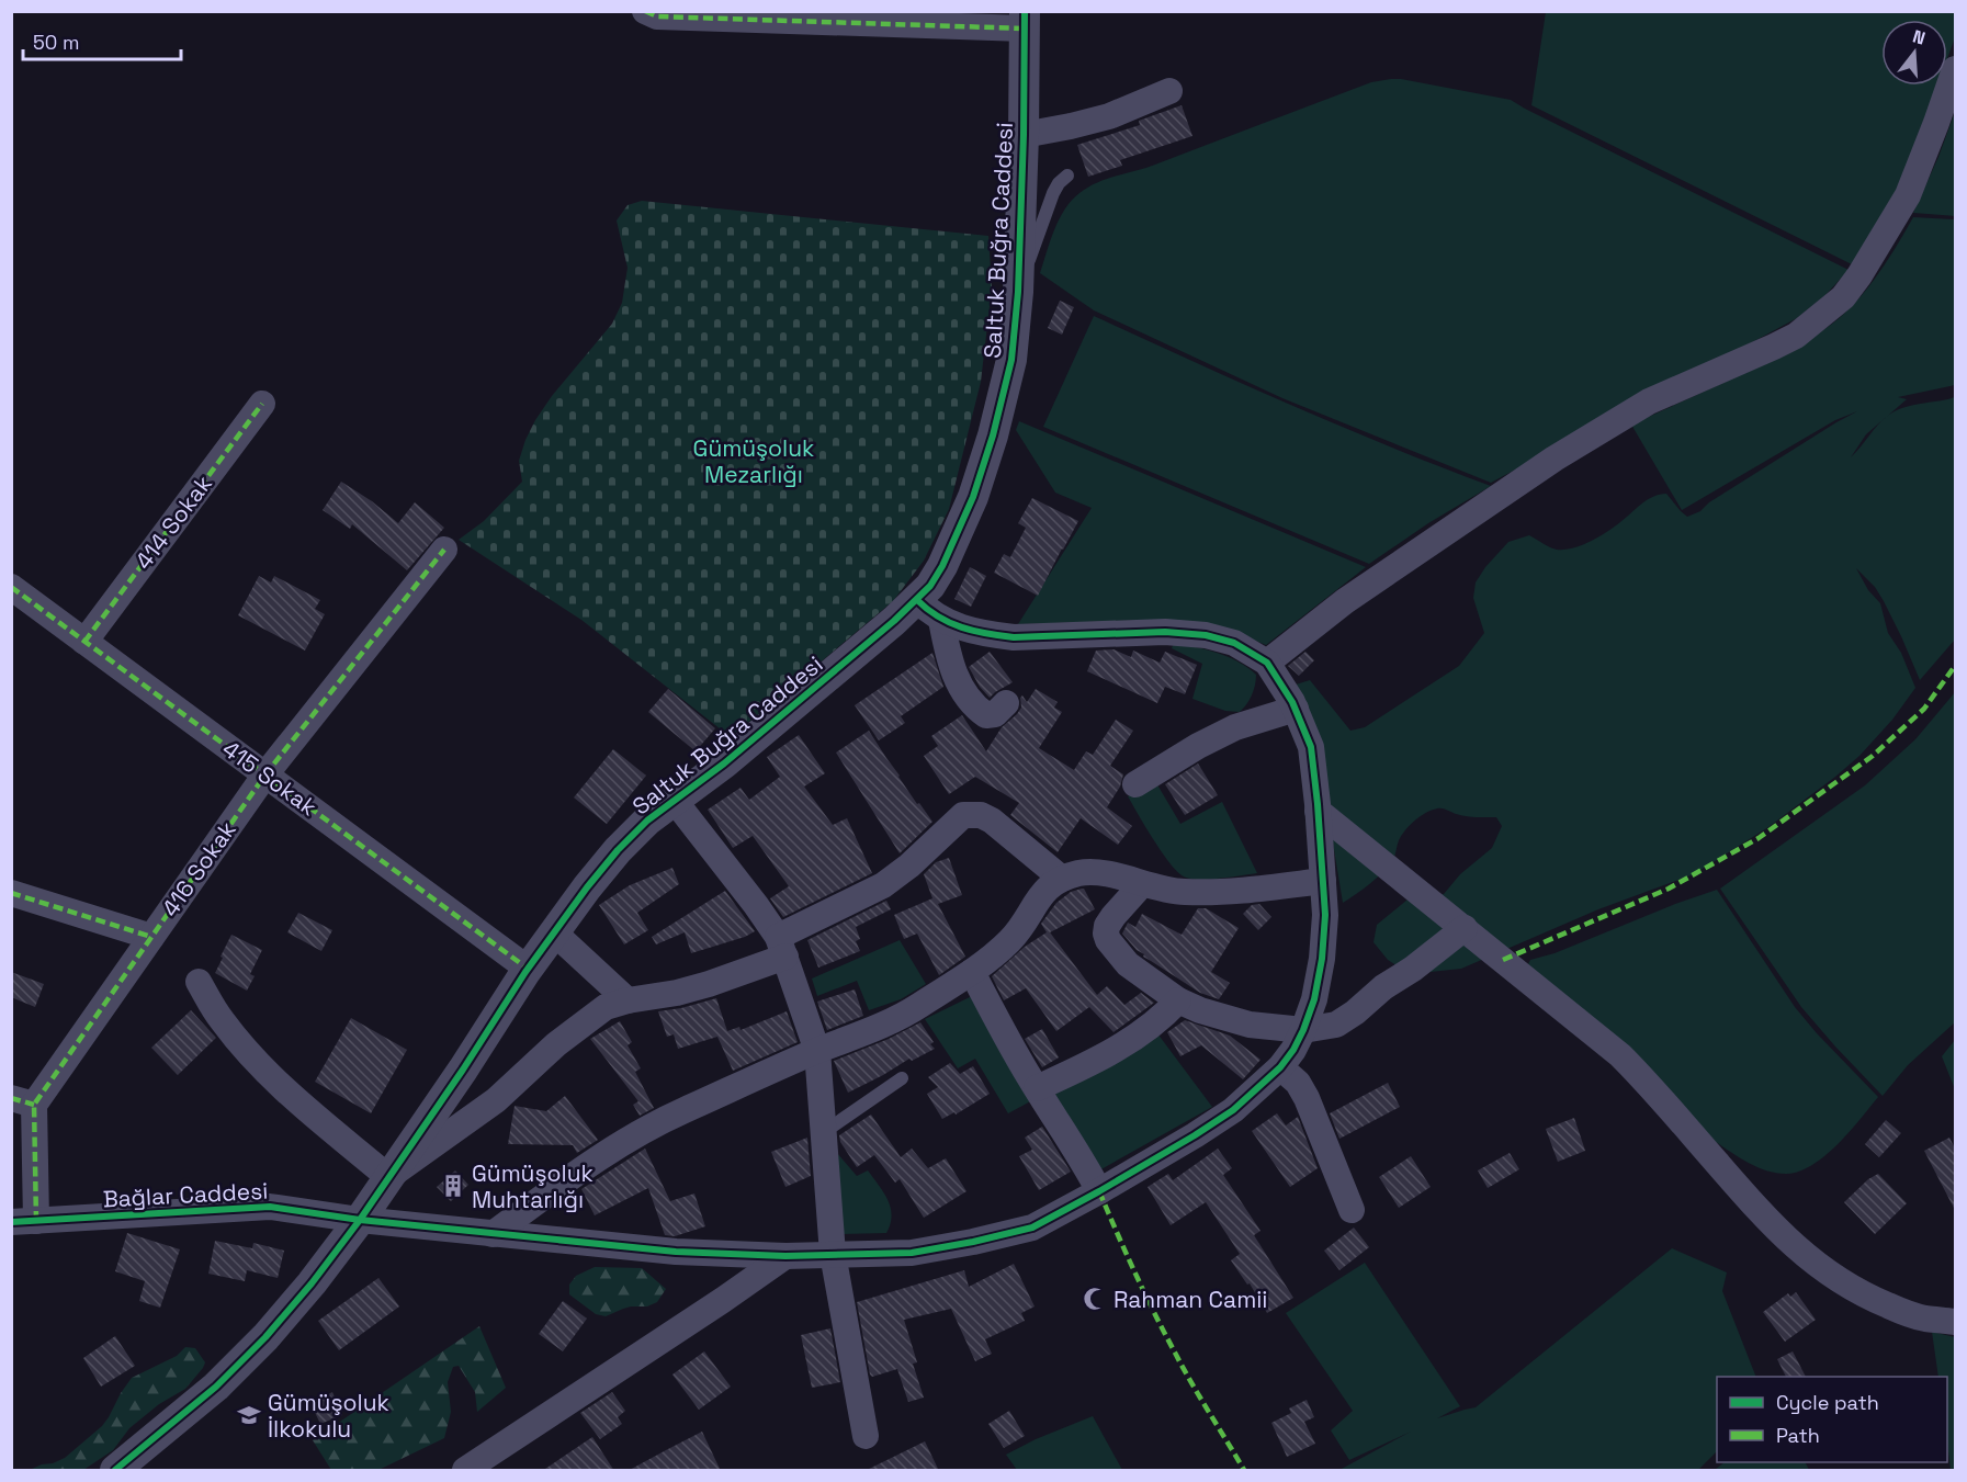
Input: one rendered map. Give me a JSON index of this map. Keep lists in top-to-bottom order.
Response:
{
  "streets": {
    "street": [
      "Saltuk Buğra Caddesi",
      "414 Sokak",
      "415 Sokak",
      "416 Sokak",
      "Bağlar Caddesi"
    ]
  },
  "crossings": [
    ["Saltuk Buğra Caddesi", "415 Sokak"],
    ["Saltuk Buğra Caddesi", "Bağlar Caddesi"],
    ["414 Sokak", "415 Sokak"],
    ["415 Sokak", "416 Sokak"],
    ["416 Sokak", "Bağlar Caddesi"]
  ],
  "parks": ["Gümüşoluk Mezarlığı"],
  "places": {
    "building": ["Gümüşoluk Muhtarlığı"],
    "mosque": ["Rahman Camii"],
    "school or university": ["Gümüşoluk İlkokulu"]
  },
  "legend": ["Cycle path", "Path"],
  "scale_bar": "50 m",
  "north": "top"
}
